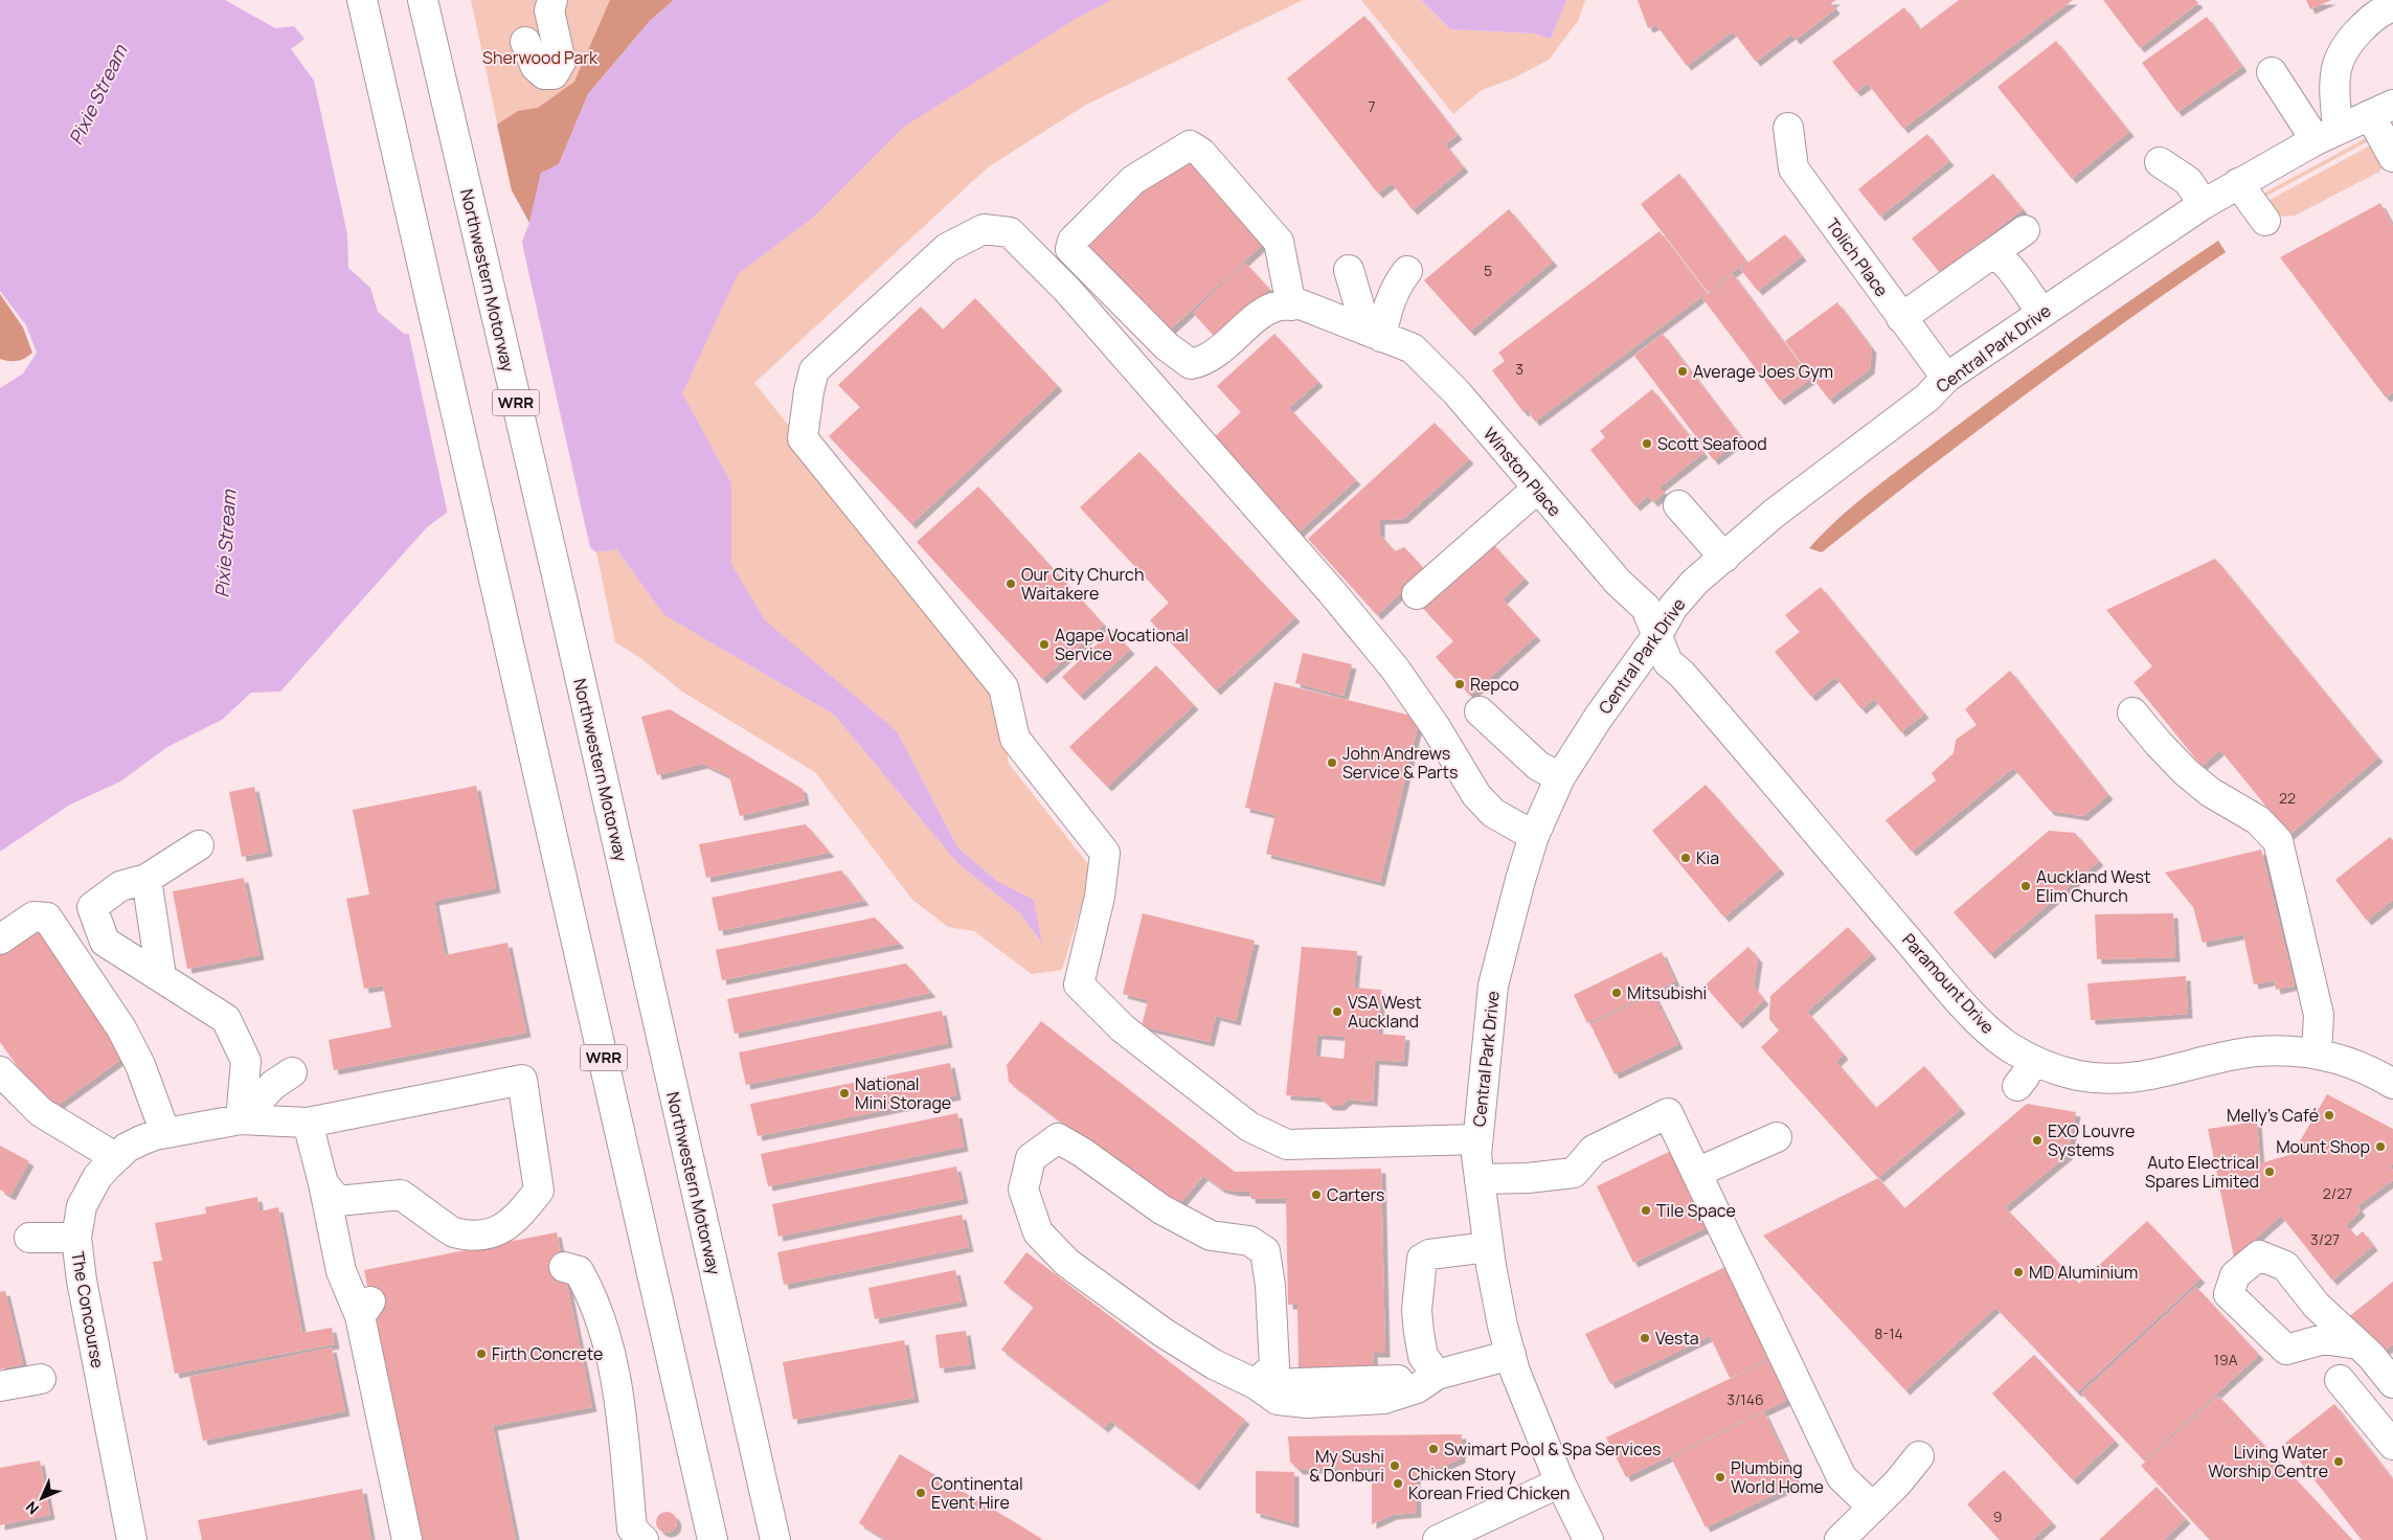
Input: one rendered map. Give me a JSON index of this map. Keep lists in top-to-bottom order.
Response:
{
  "streets": {
    "main road": [
      "Tolich Place",
      "Northwestern Motorway",
      "Central Park Drive",
      "WRR",
      "Winston Place",
      "Paramount Drive",
      "The Concourse"
    ]
  },
  "crossings": [
    ["Tolich Place", "Central Park Drive"],
    ["Central Park Drive", "Winston Place"],
    ["Central Park Drive", "Paramount Drive"],
    ["Winston Place", "Paramount Drive"]
  ],
  "water": ["Pixie Stream"],
  "parks": ["Sherwood Park"],
  "places": [
    "Average Joes Gym",
    "Scott Seafood",
    "Our City Church Waitakere",
    "Agape Vocational Service",
    "Repco",
    "John Andrews Service & Parts",
    "Kia",
    "Auckland West Elim Church",
    "Mitsubishi",
    "VSA West Auckland",
    "National Mini Storage",
    "Melly's Café",
    "EXO Louvre Systems",
    "Mount Shop",
    "Auto Electrical Spares Limited",
    "Carters",
    "Tile Space",
    "MD Aluminium",
    "Vesta",
    "Firth Concrete",
    "Swimart Pool & Spa Services",
    "Living Water Worship Centre",
    "My Sushi & Donburi",
    "Plumbing World Home",
    "Chicken Story Korean Fried Chicken",
    "Continental Event Hire"
  ],
  "house_numbers": [
    "7",
    "5",
    "3",
    "22",
    "2/27",
    "3/27",
    "8-14",
    "19A",
    "3/146",
    "9"
  ],
  "north": "bottom left"
}
